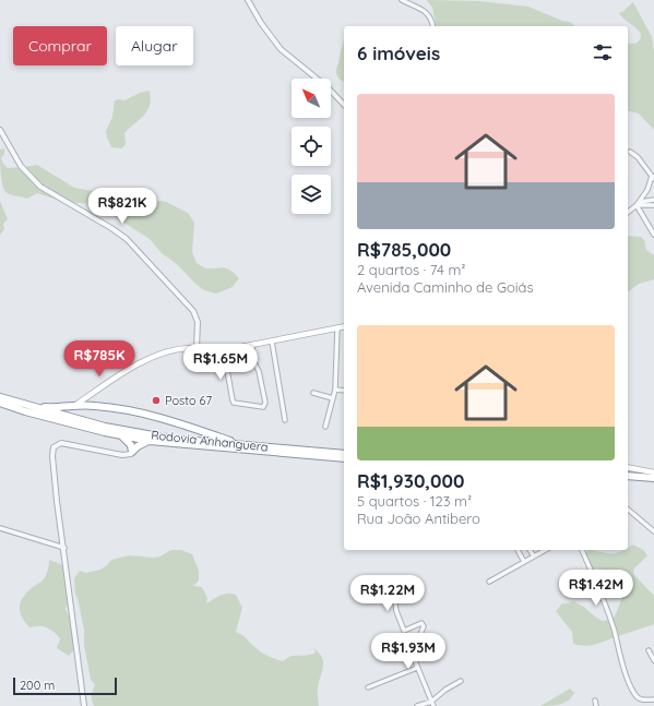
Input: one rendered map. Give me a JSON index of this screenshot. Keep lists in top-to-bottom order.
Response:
{
  "streets": {
    "highway": ["Rodovia Anhanguera"]
  },
  "places": ["Posto 67"],
  "scale_bar": "200 m",
  "north": "top left",
  "page": {
    "chip": ["Comprar", "Alugar"],
    "heading": "6 imóveis",
    "list": [
      {
        "name": "R$785,000",
        "note": "2 quartos · 74 m² · Avenida Caminho de Goiás"
      },
      {
        "name": "R$1,930,000",
        "note": "5 quartos · 123 m² · Rua João Antibero"
      }
    ],
    "price": [
      "R$821K",
      "R$785K",
      "R$1.65M",
      "R$1.42M",
      "R$1.22M",
      "R$1.93M"
    ],
    "scale": "200 m"
  }
}
